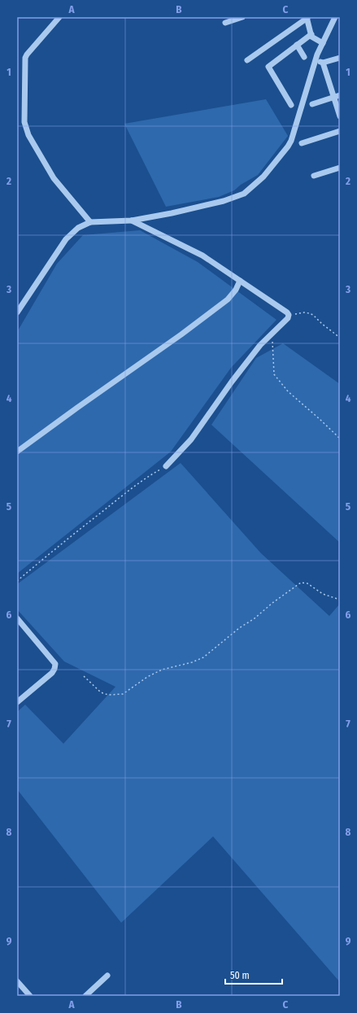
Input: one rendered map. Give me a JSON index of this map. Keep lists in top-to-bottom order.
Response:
{
  "scale_bar": "50 m",
  "grid": {
    "columns": ["A", "B", "C"],
    "rows": [
      "1",
      "2",
      "3",
      "4",
      "5",
      "6",
      "7",
      "8",
      "9"
    ]
  }
}
